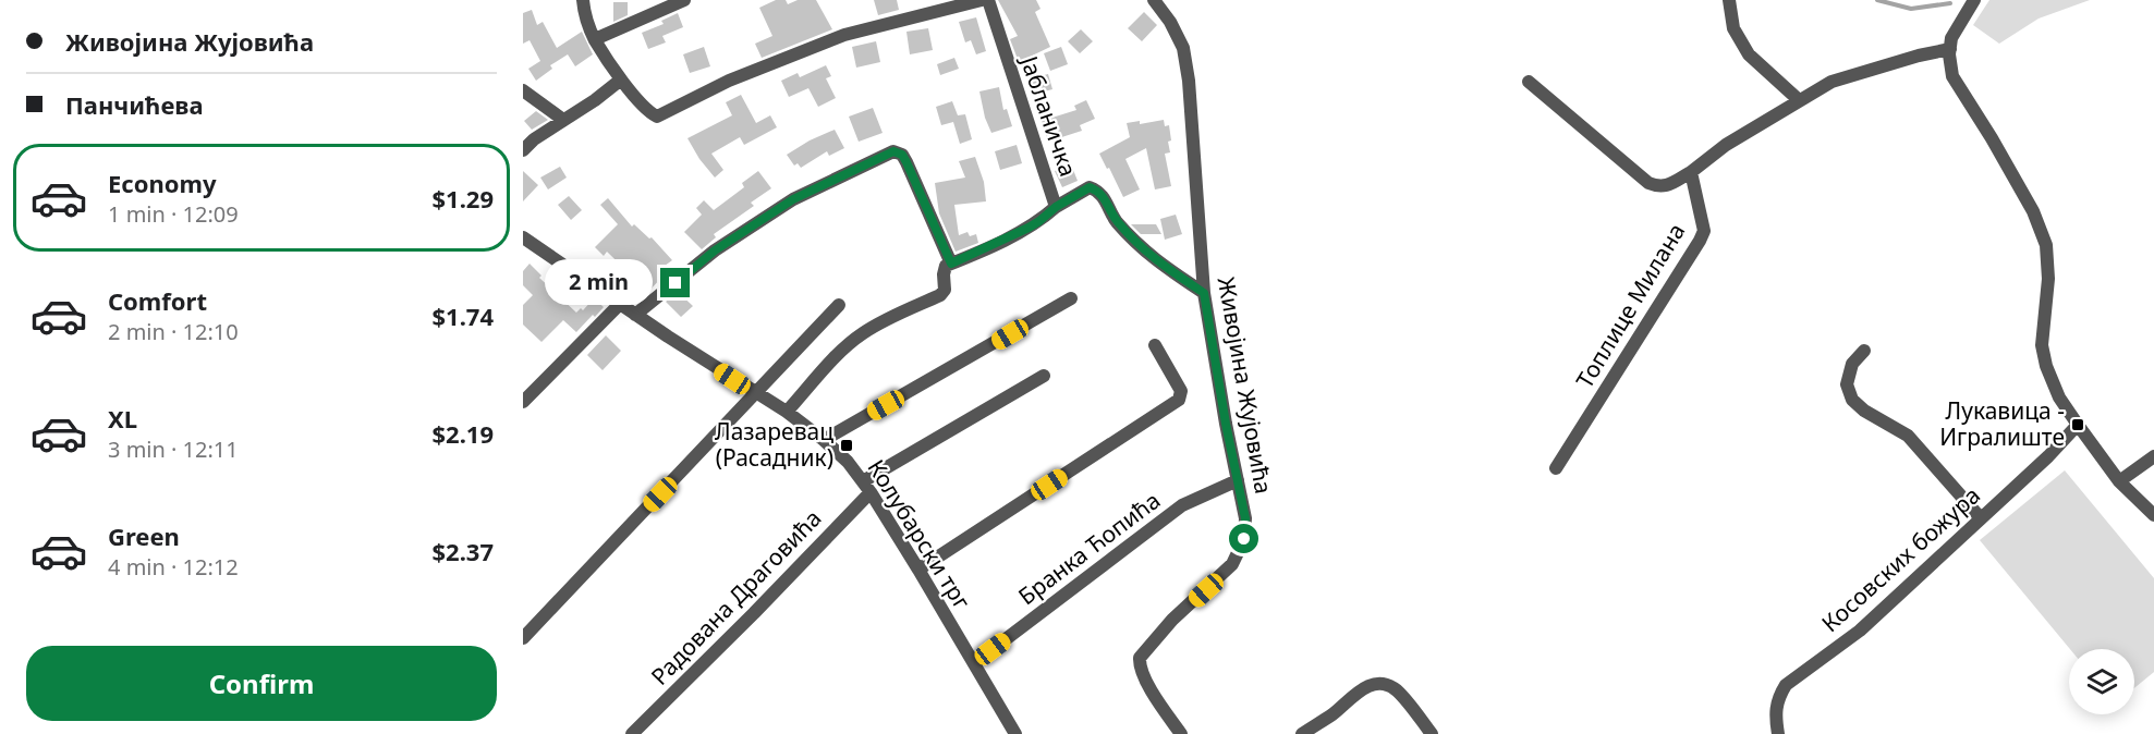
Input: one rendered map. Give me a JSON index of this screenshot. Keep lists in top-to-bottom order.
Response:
{
  "streets": {
    "street": [
      "Јабланичка",
      "Топлице Милана",
      "Живојина Жујовића",
      "Колубарски трг",
      "Бранка Ћопића",
      "Косовских божура",
      "Радована Драговића"
    ]
  },
  "crossings": [
    ["Јабланичка", "Живојина Жујовића"],
    ["Живојина Жујовића", "Бранка Ћопића"],
    ["Колубарски трг", "Бранка Ћопића"],
    ["Колубарски трг", "Радована Драговића"]
  ],
  "places": {
    "transit": ["Лукавица - Игралиште", "Лазаревац (Расадник)"]
  },
  "page": {
    "banner": ["Живојина Жујовића", "Панчићева"],
    "list": [
      {
        "name": "Economy",
        "note": "1 min · 12:09",
        "value": "$1.29"
      },
      {
        "name": "Comfort",
        "note": "2 min · 12:10",
        "value": "$1.74"
      },
      {
        "name": "XL",
        "note": "3 min · 12:11",
        "value": "$2.19"
      },
      {
        "name": "Green",
        "note": "4 min · 12:12",
        "value": "$2.37"
      }
    ],
    "bubble": "2 min",
    "buttons": "Confirm"
  }
}
